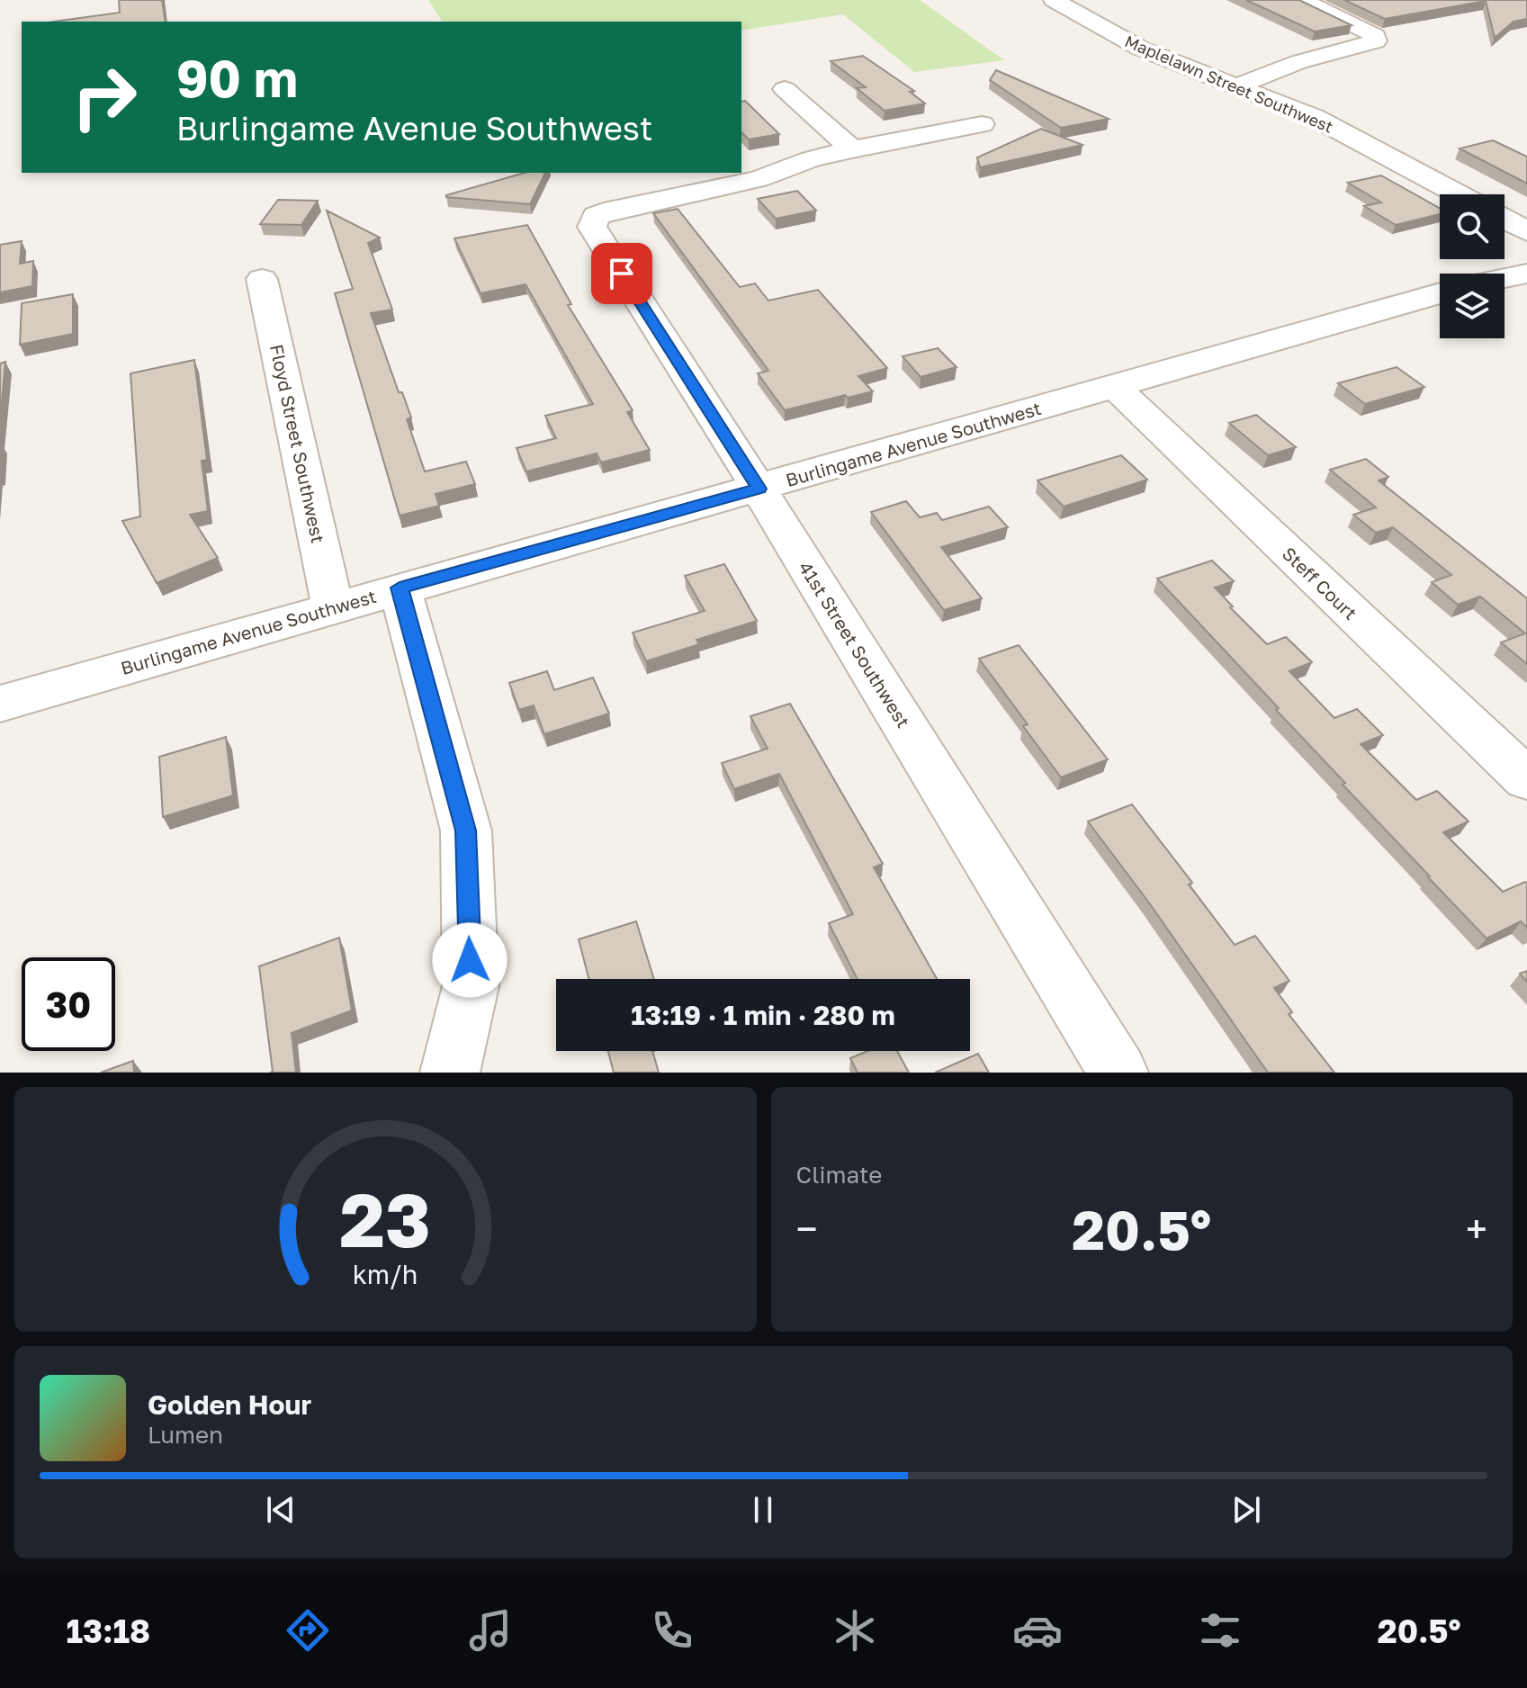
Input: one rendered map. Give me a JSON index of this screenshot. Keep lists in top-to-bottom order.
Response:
{
  "streets": {
    "street": [
      "Maplelawn Street Southwest",
      "Floyd Street Southwest",
      "Burlingame Avenue Southwest",
      "Steff Court",
      "41st Street Southwest"
    ]
  },
  "crossings": [
    ["Floyd Street Southwest", "Burlingame Avenue Southwest"],
    ["Burlingame Avenue Southwest", "Steff Court"],
    ["Burlingame Avenue Southwest", "41st Street Southwest"]
  ],
  "page": {
    "turn": ["90 m", "Burlingame Avenue Southwest"],
    "limit": "30",
    "trip": "13:19 · 1 min · 280 m",
    "tile": "Climate",
    "heat": ["−", "20.5°", "+"],
    "song": ["Golden Hour", "Lumen"],
    "tabs": ["13:18", "20.5°"],
    "gauge": ["23", "km/h"]
  }
}
